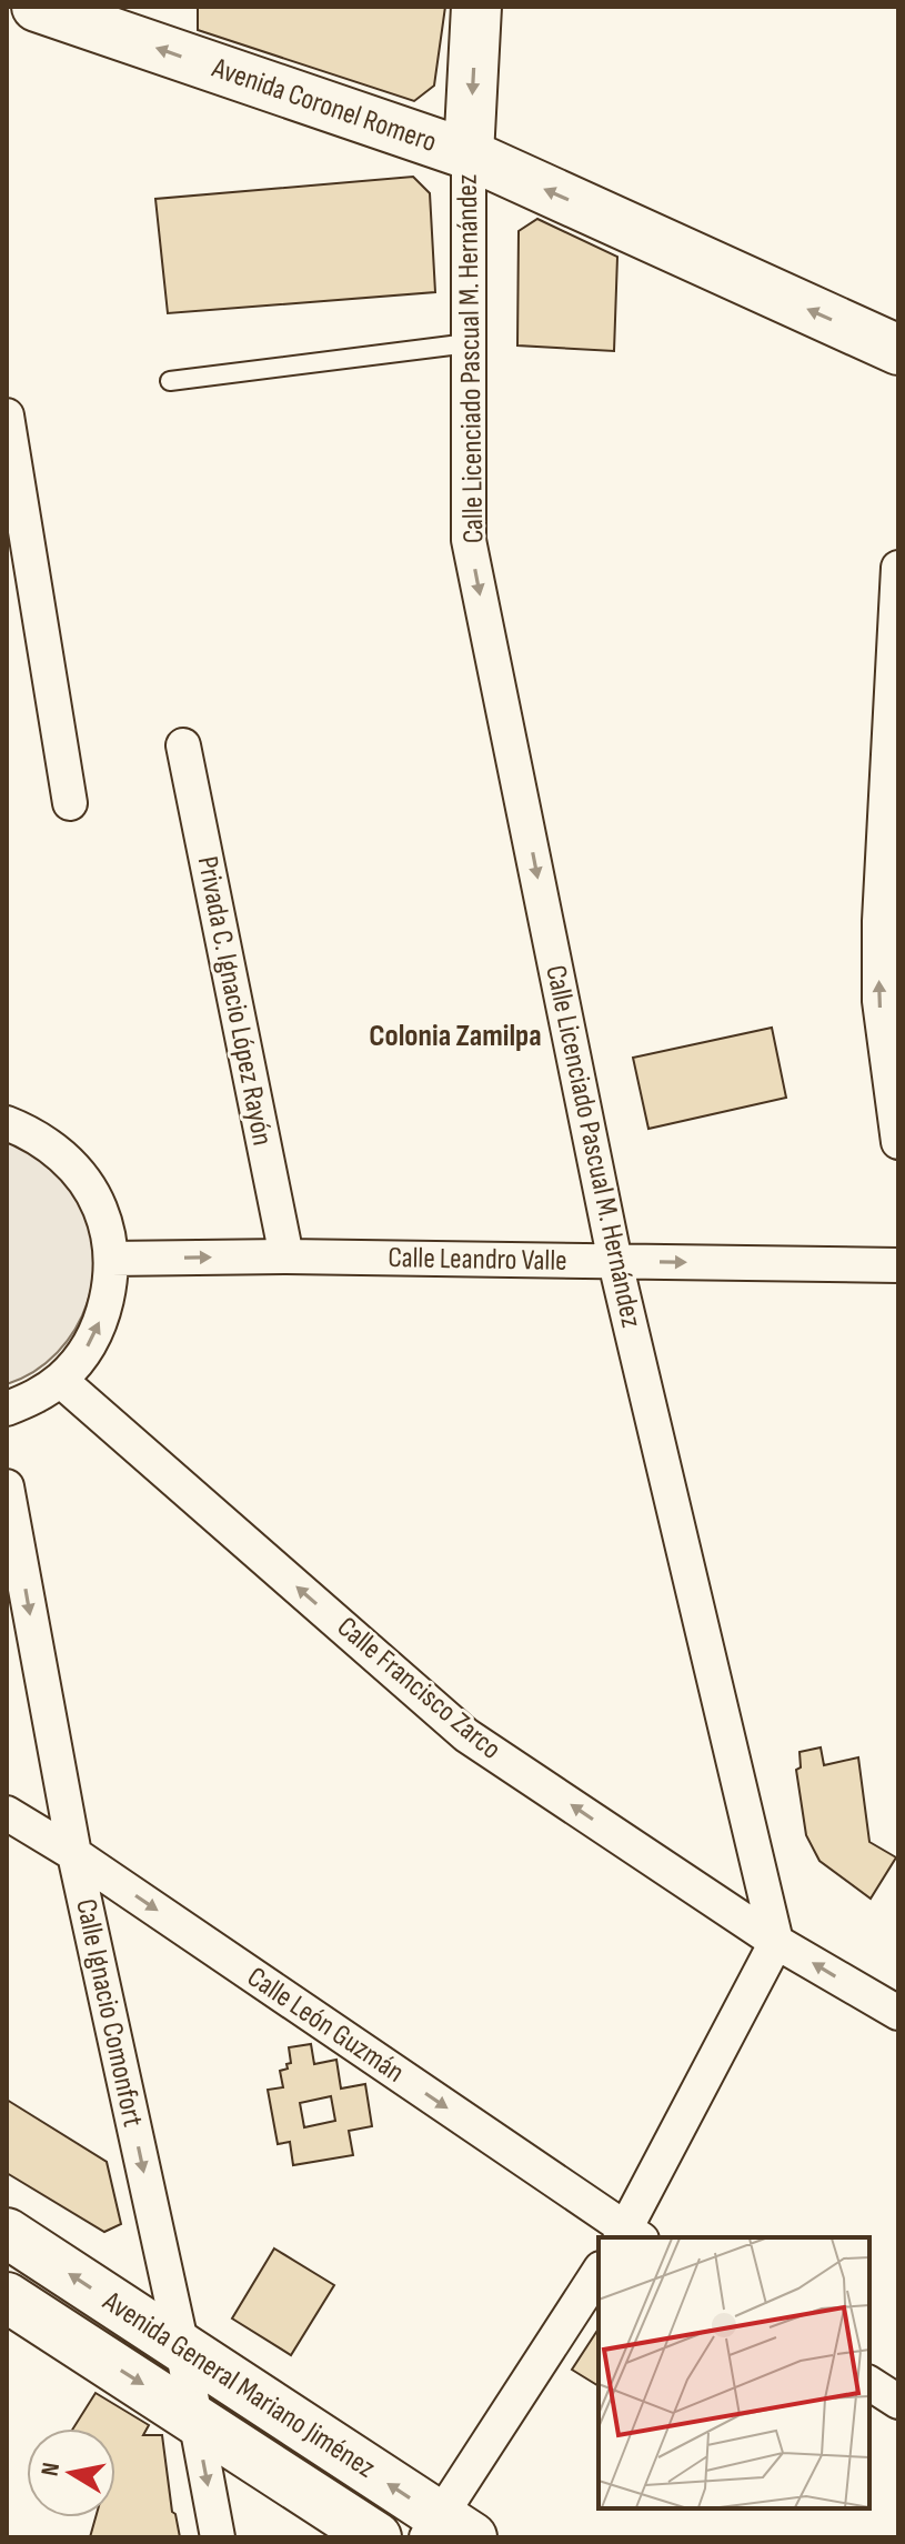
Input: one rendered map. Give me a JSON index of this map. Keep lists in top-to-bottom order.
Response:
{
  "streets": {
    "main road": ["Avenida Coronel Romero", "Calle Licenciado Pascual M. Hernández", "Avenida General Mariano Jiménez"],
    "street": [
      "Privada C. Ignacio López Rayón",
      "Calle Leandro Valle",
      "Calle Francisco Zarco",
      "Calle Ignacio Comonfort",
      "Calle León Guzmán"
    ]
  },
  "crossings": [
    ["Avenida Coronel Romero", "Calle Licenciado Pascual M. Hernández"],
    ["Calle Licenciado Pascual M. Hernández", "Calle Leandro Valle"],
    ["Calle Licenciado Pascual M. Hernández", "Calle Francisco Zarco"],
    ["Privada C. Ignacio López Rayón", "Calle Leandro Valle"],
    ["Calle Ignacio Comonfort", "Calle León Guzmán"],
    ["Calle Ignacio Comonfort", "Avenida General Mariano Jiménez"]
  ],
  "one_way": [
    "Avenida Coronel Romero",
    "Calle Licenciado Pascual M. Hernández",
    "Calle Leandro Valle",
    "Calle Francisco Zarco",
    "Calle Ignacio Comonfort",
    "Calle León Guzmán"
  ],
  "districts": ["Colonia Zamilpa"],
  "north": "left"
}
